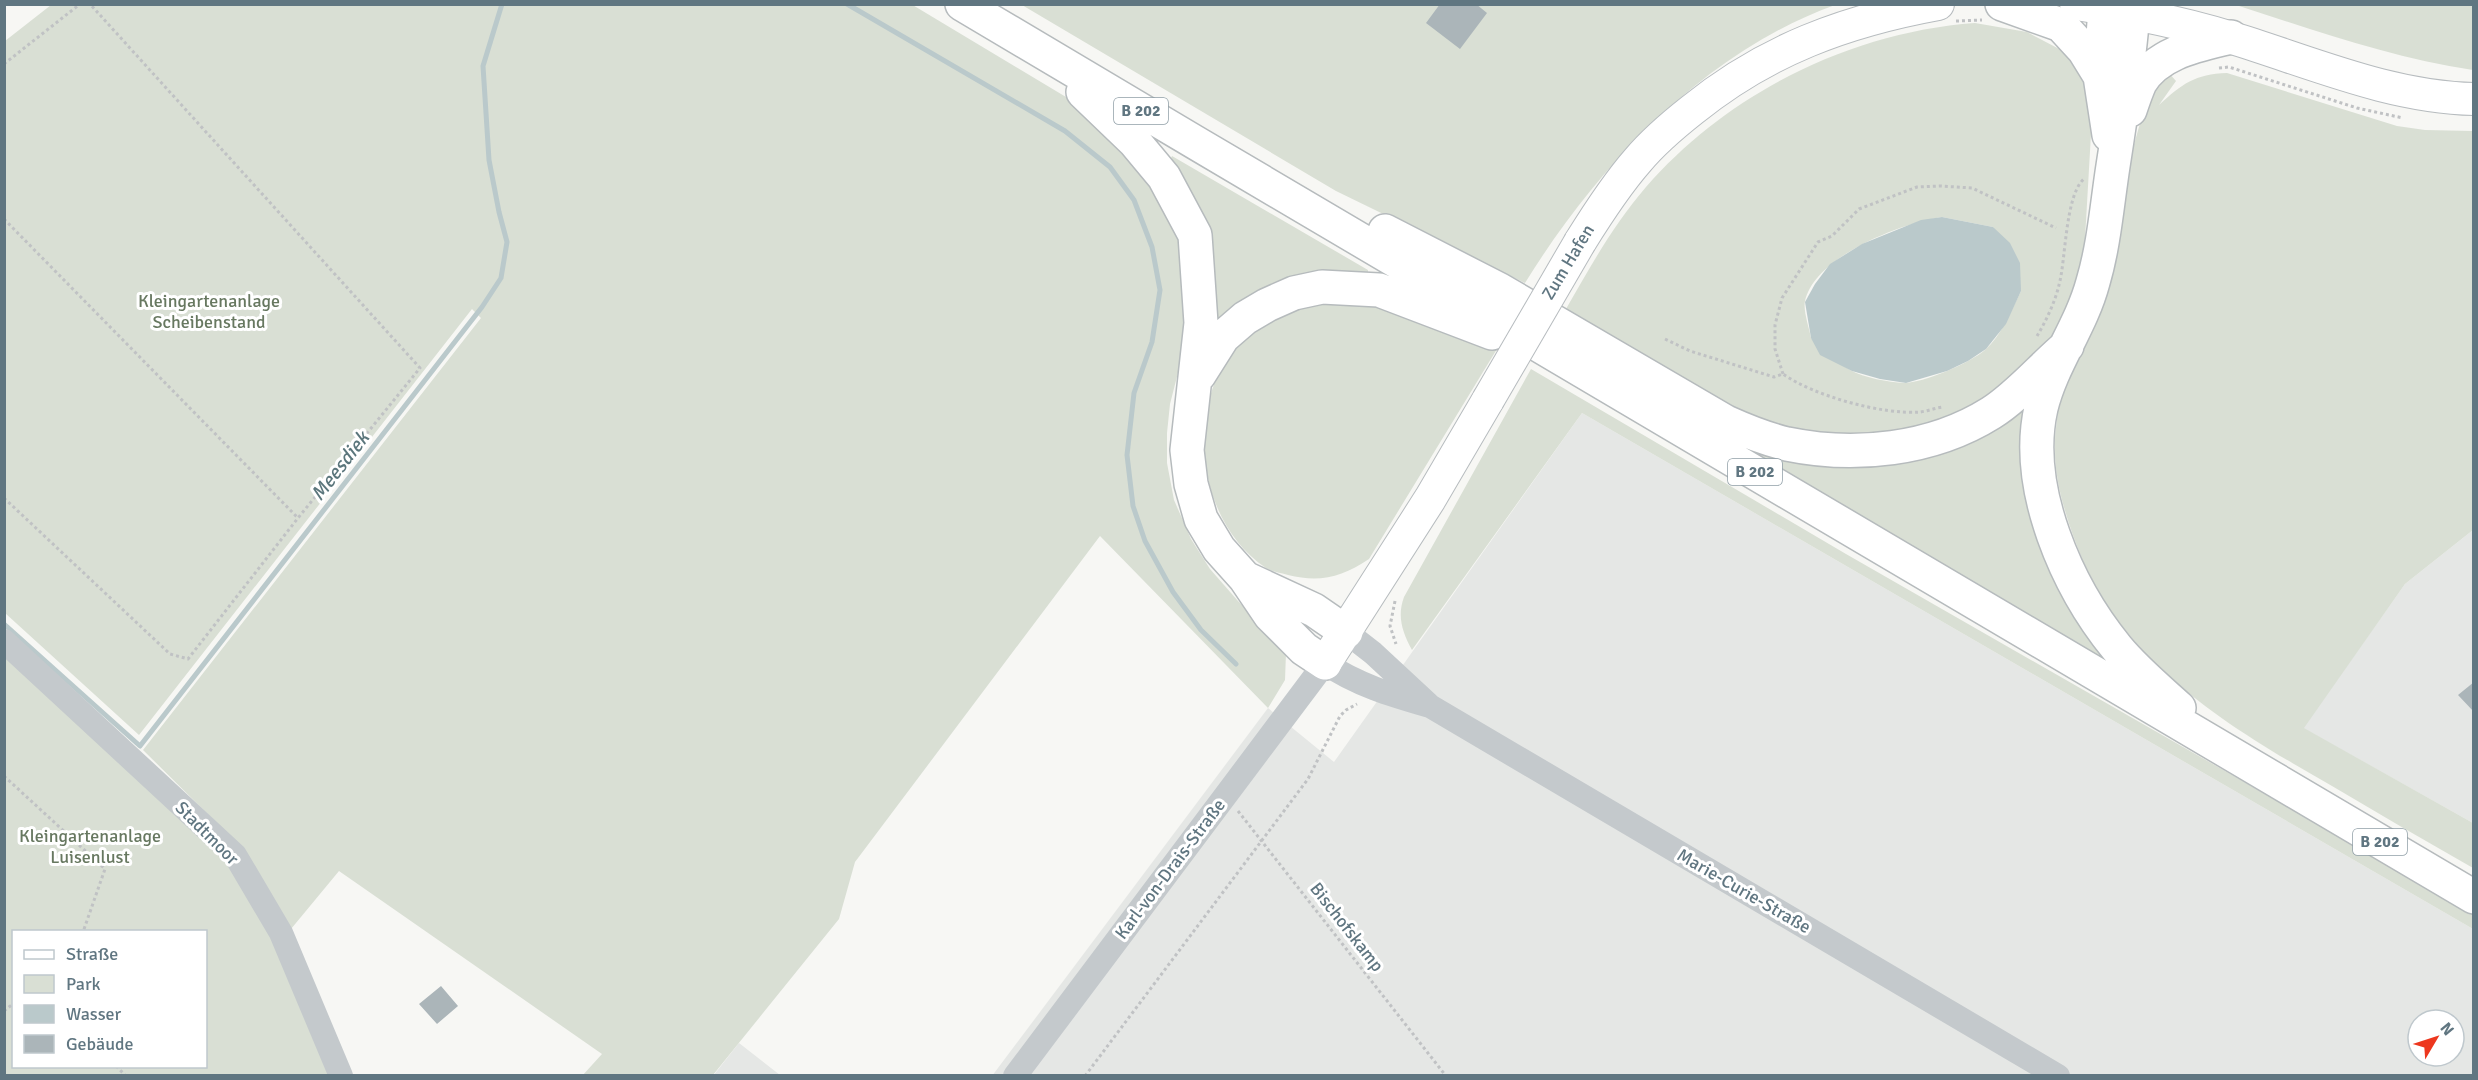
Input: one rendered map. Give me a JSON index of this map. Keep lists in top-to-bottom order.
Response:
{
  "streets": {
    "highway": ["B 202"],
    "main road": ["Zum Hafen"],
    "street": ["Stadtmoor", "Karl-von-Drais-Straße", "Marie-Curie-Straße"],
    "path": ["Bischofskamp"]
  },
  "crossings": [
    ["Zum Hafen", "Karl-von-Drais-Straße"],
    ["Zum Hafen", "Marie-Curie-Straße"],
    ["Karl-von-Drais-Straße", "Marie-Curie-Straße"],
    ["Karl-von-Drais-Straße", "Bischofskamp"]
  ],
  "water": ["Meesdiek"],
  "parks": ["Kleingartenanlage Scheibenstand", "Kleingartenanlage Luisenlust"],
  "legend": [
    "Straße",
    "Park",
    "Wasser",
    "Gebäude"
  ],
  "north": "top right"
}
